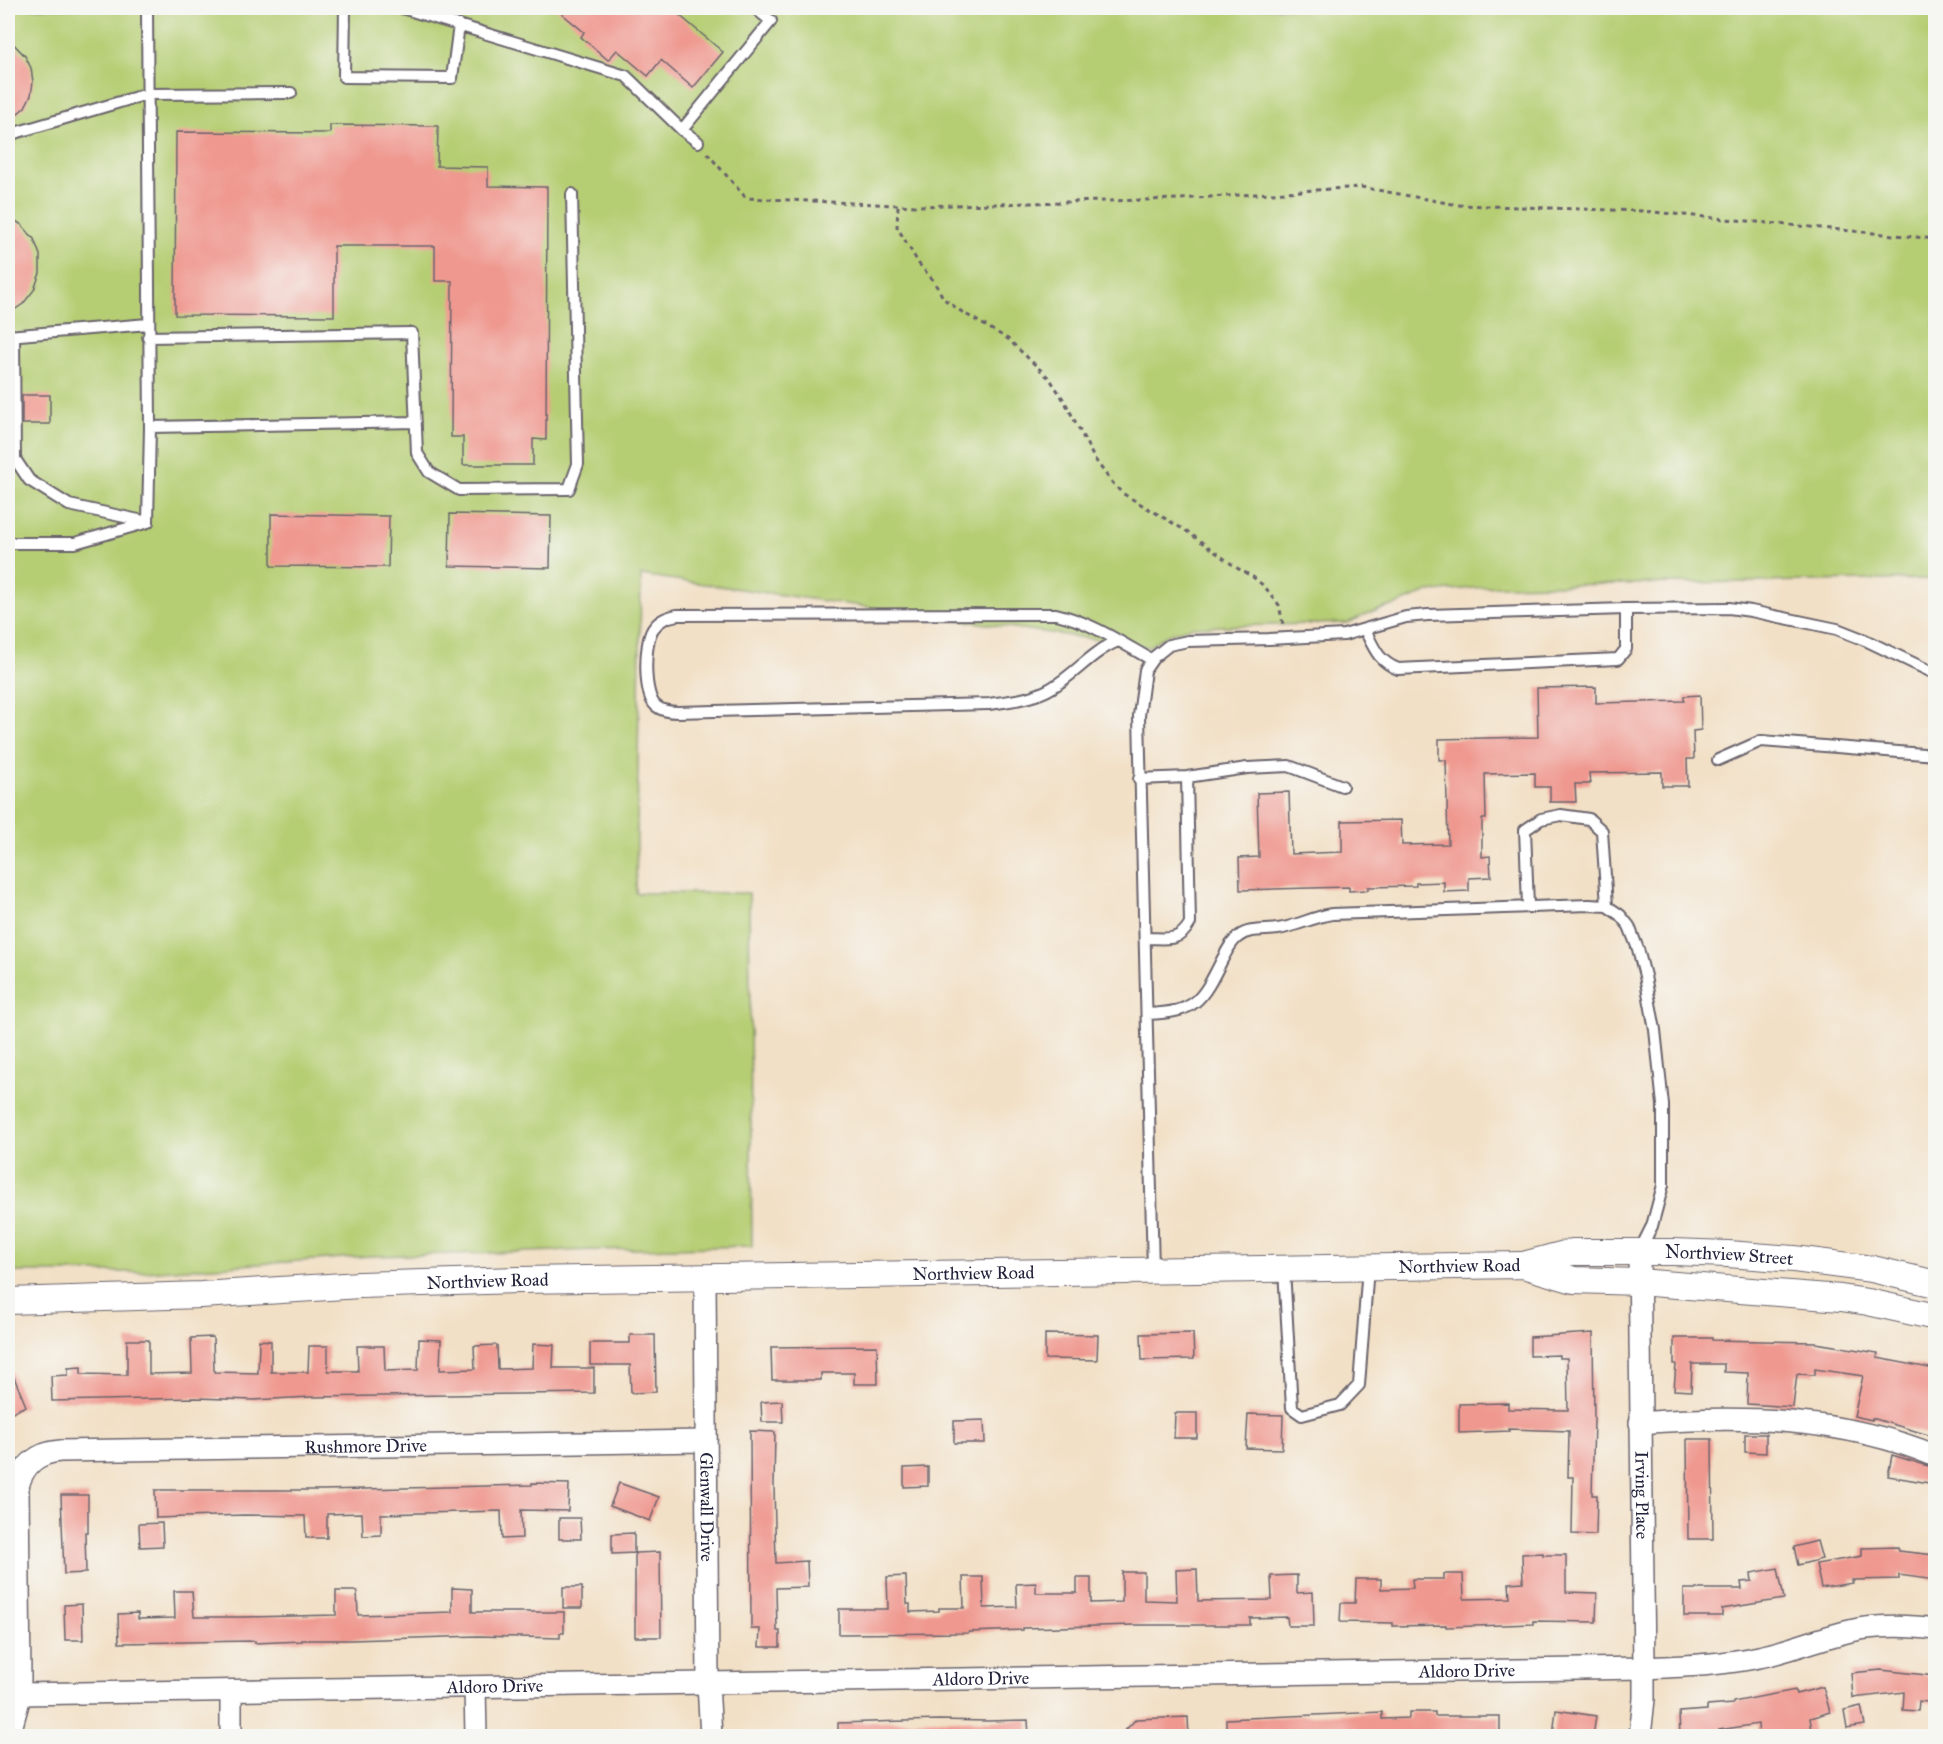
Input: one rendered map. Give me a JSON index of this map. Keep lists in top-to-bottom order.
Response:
{
  "streets": {
    "street": [
      "Northview Street",
      "Northview Road",
      "Rushmore Drive",
      "Irving Place",
      "Glenwall Drive",
      "Aldoro Drive"
    ]
  },
  "crossings": [
    ["Northview Street", "Northview Road"],
    ["Northview Street", "Irving Place"],
    ["Northview Road", "Irving Place"],
    ["Northview Road", "Glenwall Drive"],
    ["Rushmore Drive", "Glenwall Drive"],
    ["Rushmore Drive", "Aldoro Drive"],
    ["Irving Place", "Aldoro Drive"],
    ["Glenwall Drive", "Aldoro Drive"]
  ]
}
